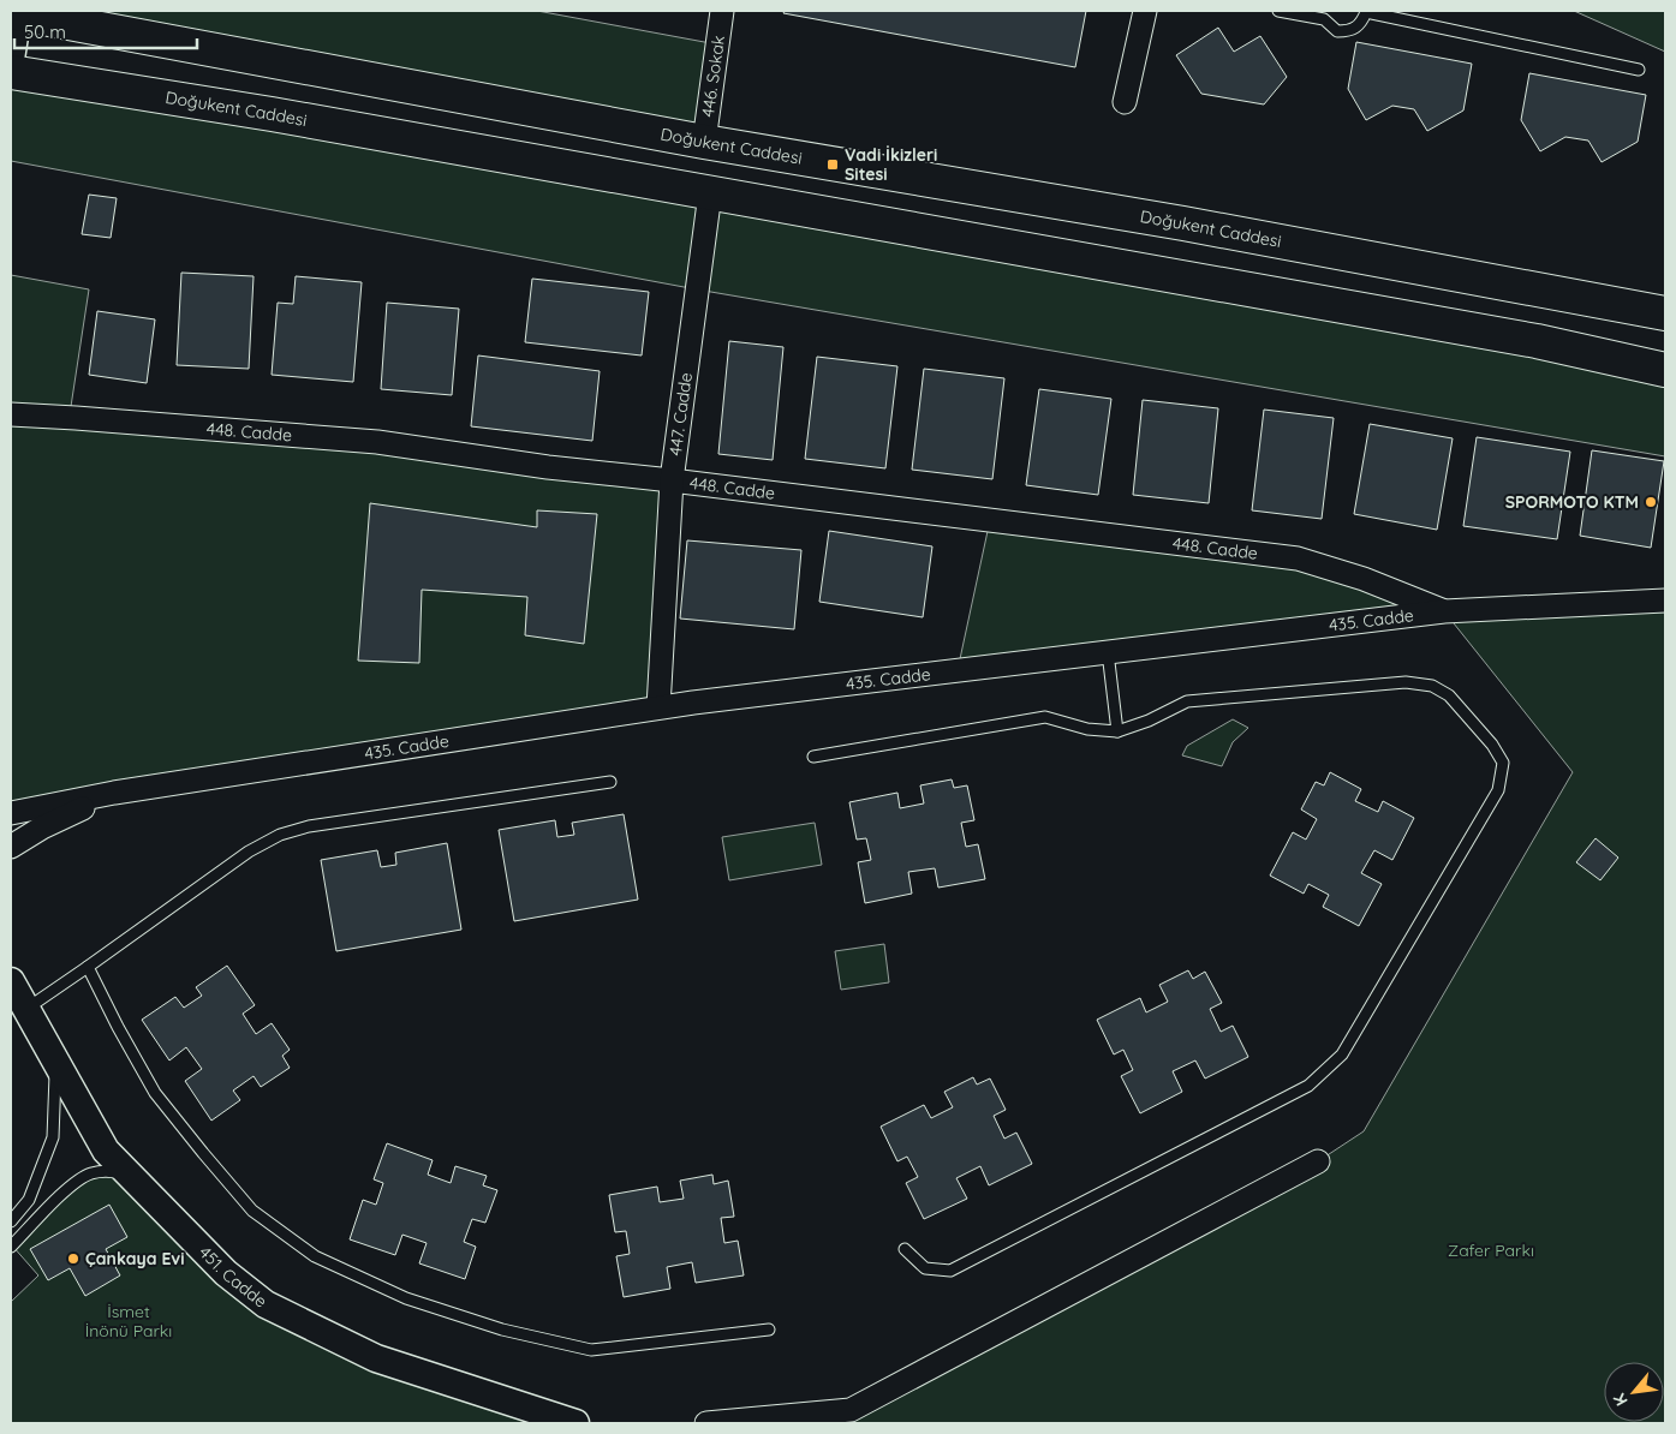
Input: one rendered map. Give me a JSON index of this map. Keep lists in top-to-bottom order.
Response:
{
  "streets": {
    "main road": ["Doğukent Caddesi"],
    "street": [
      "446. Sokak",
      "447. Cadde",
      "448. Cadde",
      "435. Cadde",
      "451. Cadde"
    ]
  },
  "crossings": [
    ["446. Sokak", "Doğukent Caddesi"],
    ["Doğukent Caddesi", "447. Cadde"],
    ["447. Cadde", "448. Cadde"],
    ["447. Cadde", "435. Cadde"],
    ["448. Cadde", "435. Cadde"]
  ],
  "parks": ["Zafer Parkı", "İsmet İnönü Parkı"],
  "places": {
    "transit": ["Vadi İkizleri Sitesi"],
    "other": ["SPORMOTO KTM", "Çankaya Evi"]
  },
  "scale_bar": "50 m",
  "north": "bottom left"
}
